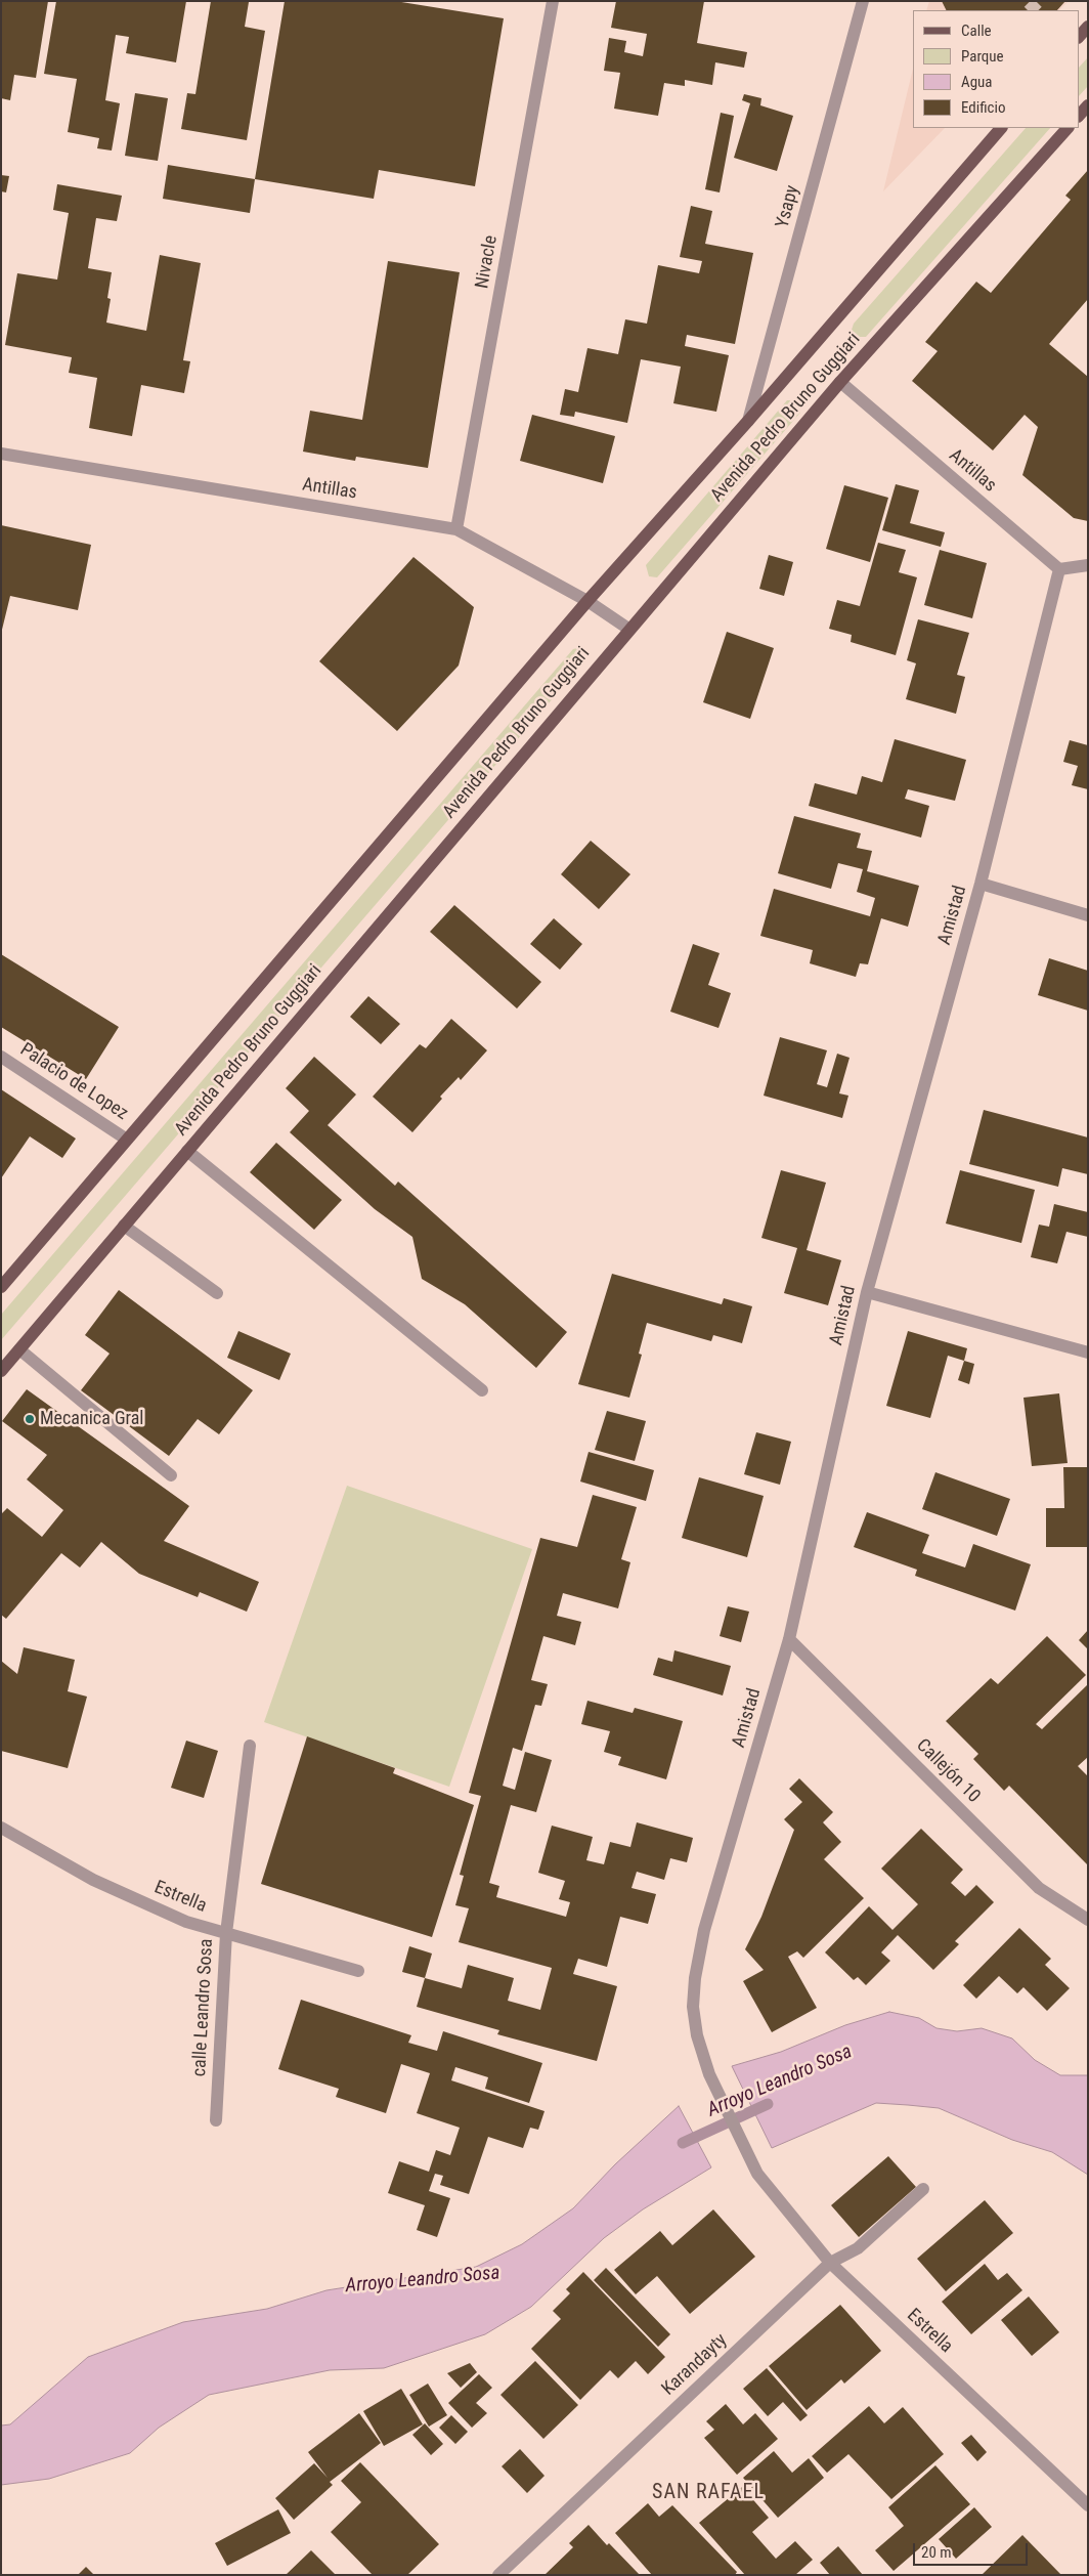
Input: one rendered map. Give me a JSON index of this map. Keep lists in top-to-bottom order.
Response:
{
  "streets": {
    "main road": ["Avenida Pedro Bruno Guggiari"],
    "street": [
      "Ysapy",
      "Nivacle",
      "Antillas",
      "Amistad",
      "Palacio de Lopez",
      "Callejón 10",
      "Estrella",
      "calle Leandro Sosa",
      "Karandayty"
    ]
  },
  "crossings": [
    ["Ysapy", "Avenida Pedro Bruno Guggiari"],
    ["Nivacle", "Antillas"],
    ["Avenida Pedro Bruno Guggiari", "Antillas"],
    ["Avenida Pedro Bruno Guggiari", "Palacio de Lopez"],
    ["Antillas", "Amistad"],
    ["Amistad", "Callejón 10"],
    ["Amistad", "Estrella"],
    ["Estrella", "calle Leandro Sosa"],
    ["Estrella", "Karandayty"]
  ],
  "districts": ["SAN RAFAEL"],
  "water": ["Arroyo Leandro Sosa"],
  "places": ["Mecanica Gral"],
  "legend": [
    "Calle",
    "Parque",
    "Agua",
    "Edificio"
  ],
  "scale_bar": "20 m"
}
